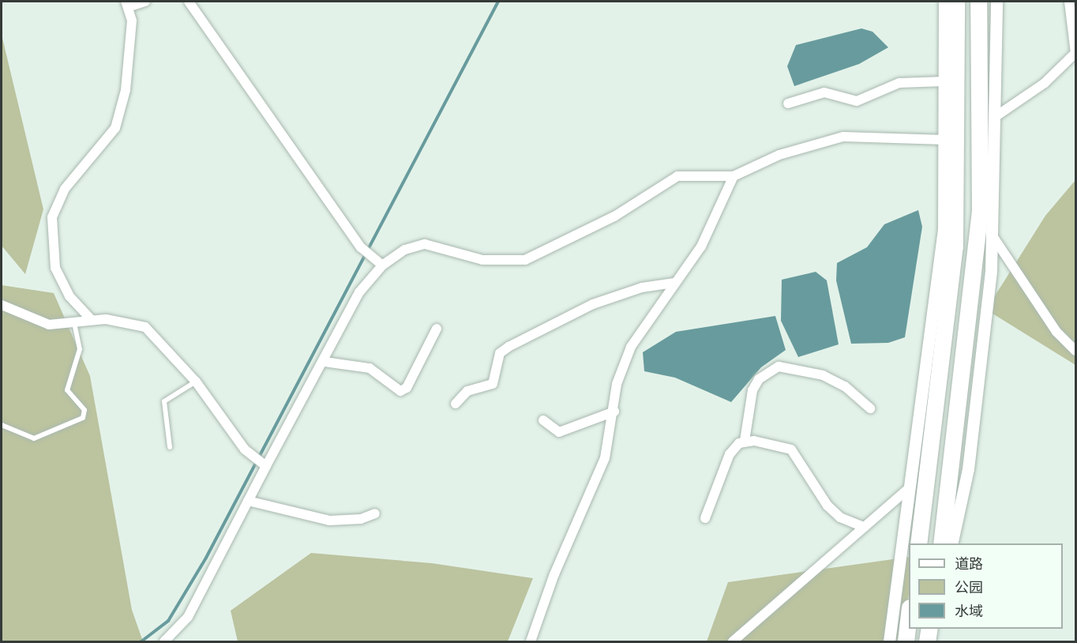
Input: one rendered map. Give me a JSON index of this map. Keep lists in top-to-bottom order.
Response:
{
  "legend": ["道路", "公园", "水域"]
}
